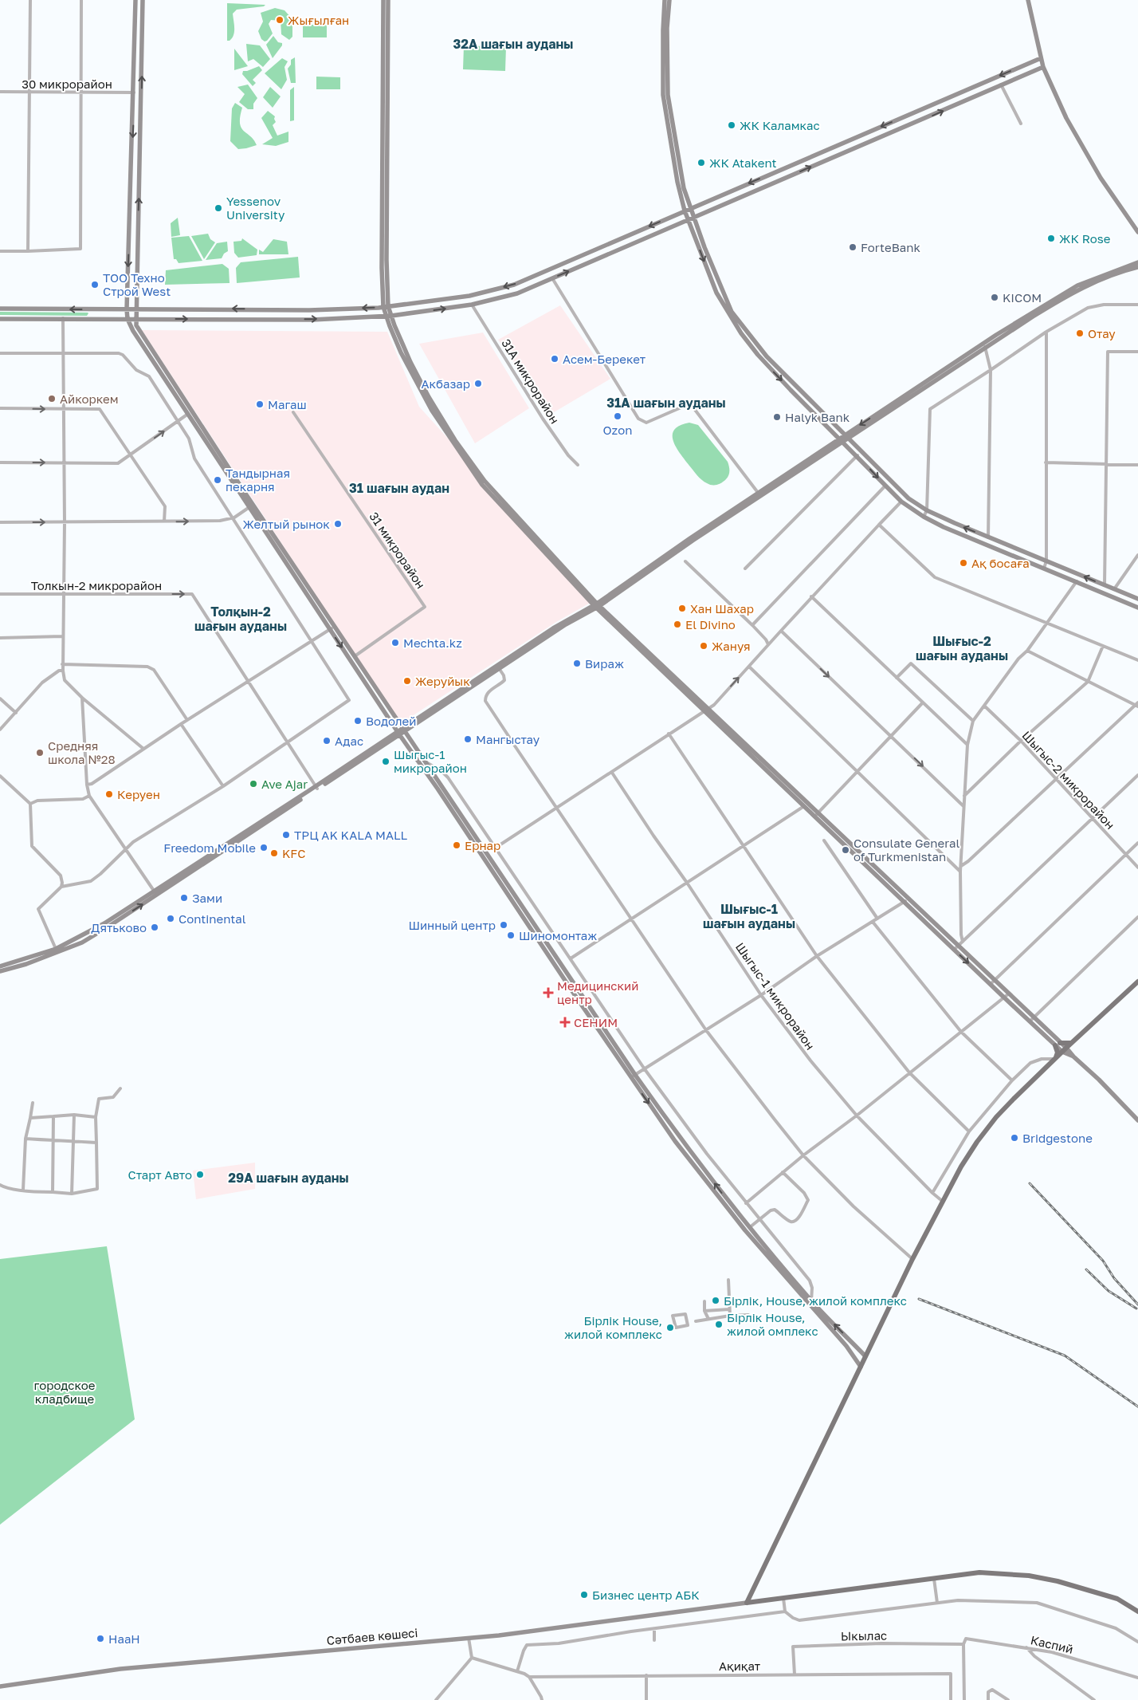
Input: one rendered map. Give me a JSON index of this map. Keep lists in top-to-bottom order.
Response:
{
  "streets": {
    "main road": ["Сәтбаев көшесі"],
    "street": [
      "30 микрорайон",
      "31А микрорайон",
      "31 микрорайон",
      "Толкын-2 микрорайон",
      "Шыгыс-2 микрорайон",
      "Шыгыс-1 микрорайон",
      "Ыкылас",
      "Каспий",
      "Ақиқат"
    ]
  },
  "crossings": [
    ["Ыкылас", "Каспий"],
    ["Ыкылас", "Ақиқат"]
  ],
  "one_way": ["Толкын-2 микрорайон"],
  "districts": [
    "32А шағын ауданы",
    "31А шағын ауданы",
    "31 шағын аудан",
    "Толқын-2 шағын ауданы",
    "Шығыс-2 шағын ауданы",
    "Шығыс-1 шағын ауданы",
    "29А шағын ауданы"
  ],
  "parks": ["городское кладбище"],
  "places": {
    "other": [
      "Жығылған",
      "ЖК Каламкас",
      "ЖК Atakent",
      "Yessenov University",
      "ЖК Rose",
      "ForteBank",
      "ТОО Техно Строй West",
      "KICOM",
      "Отау",
      "Асем-Берекет",
      "Акбазар",
      "Айкоркем",
      "Магаш",
      "Ozon",
      "Halyk Bank",
      "Тандырная пекарня",
      "Желтый рынок",
      "Ақ босаға",
      "Хан Шахар",
      "El Divino",
      "Mechta.kz",
      "Жануя",
      "Вираж",
      "Жеруйык",
      "Водолей",
      "Мангыстау",
      "Адас",
      "Средняя школа №28",
      "Шыгыс-1 микрорайон",
      "Ave Ajar",
      "Керуен",
      "ТРЦ AK KALA MALL",
      "Ернар",
      "Freedom Mobile",
      "Consulate General of Turkmenistan",
      "KFC",
      "Зами",
      "Continental",
      "Шинный центр",
      "Дятьково",
      "Шиномонтаж",
      "Bridgestone",
      "Старт Авто",
      "Бірлік, House, жилой комплекс",
      "Бірлік House, жилой омплекс",
      "Бірлік House, жилой комплекс",
      "Бизнес центр АБК",
      "НааН"
    ],
    "health": ["Медицинский центр", "СЕНИМ"]
  }
}
